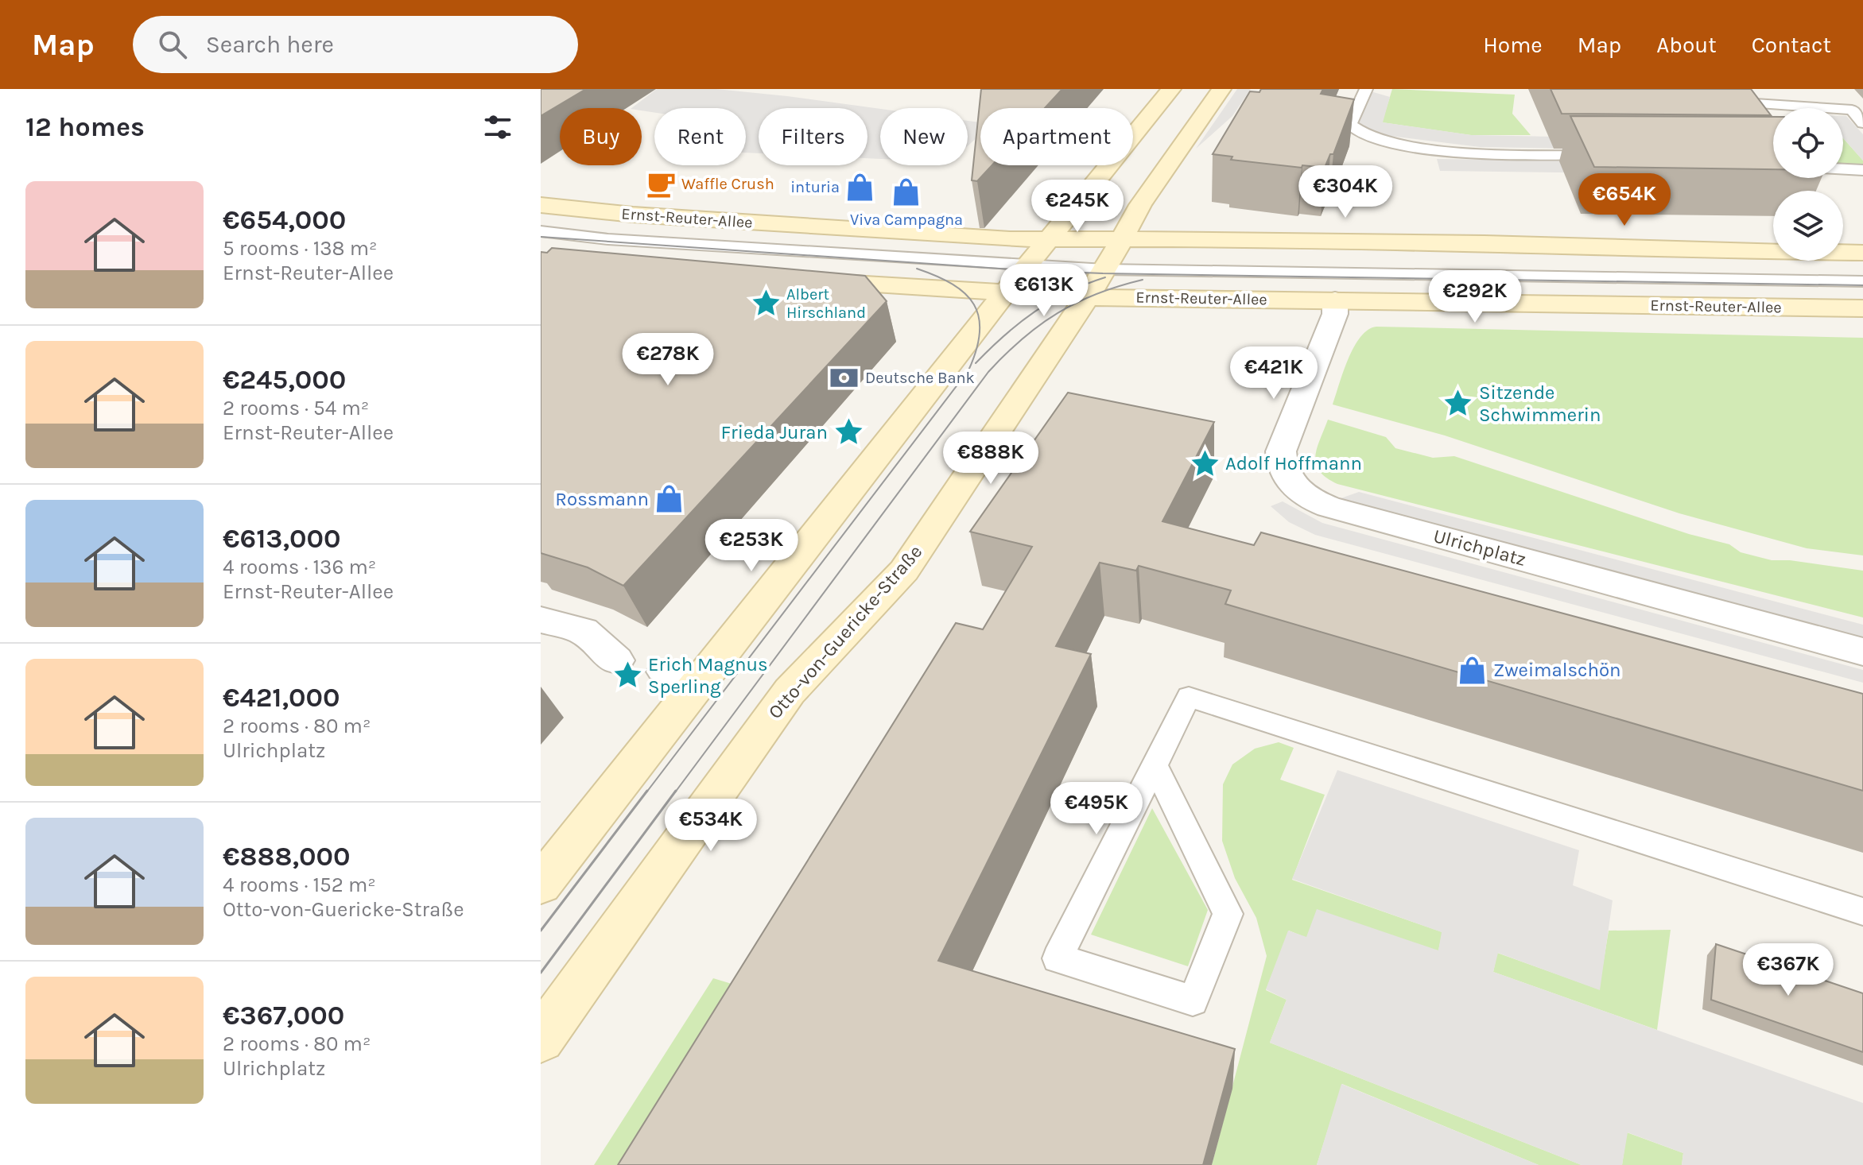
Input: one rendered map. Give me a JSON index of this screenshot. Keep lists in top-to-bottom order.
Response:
{
  "streets": {
    "street": ["Ernst-Reuter-Allee", "Ulrichplatz", "Otto-von-Guericke-Straße"]
  },
  "crossings": [
    ["Ernst-Reuter-Allee", "Ulrichplatz"],
    ["Ernst-Reuter-Allee", "Otto-von-Guericke-Straße"]
  ],
  "places": {
    "cafe": ["Waffle Crush"],
    "shop": [
      "inturia",
      "Viva Campagna",
      "Rossmann",
      "Zweimalschön"
    ],
    "place": [
      "Albert Hirschland",
      "Sitzende Schwimmerin",
      "Frieda Juran",
      "Adolf Hoffmann",
      "Erich Magnus Sperling"
    ],
    "bank": ["Deutsche Bank"]
  },
  "page": {
    "header": "Map",
    "search": "Search here",
    "nav": [
      "Home",
      "Map",
      "About",
      "Contact"
    ],
    "heading": "12 homes",
    "chip": [
      "Buy",
      "Rent",
      "Filters",
      "New",
      "Apartment"
    ],
    "list": [
      {
        "name": "€654,000",
        "note": "5 rooms · 138 m² · Ernst-Reuter-Allee"
      },
      {
        "name": "€245,000",
        "note": "2 rooms · 54 m² · Ernst-Reuter-Allee"
      },
      {
        "name": "€613,000",
        "note": "4 rooms · 136 m² · Ernst-Reuter-Allee"
      },
      {
        "name": "€421,000",
        "note": "2 rooms · 80 m² · Ulrichplatz"
      },
      {
        "name": "€888,000",
        "note": "4 rooms · 152 m² · Otto-von-Guericke-Straße"
      },
      {
        "name": "€367,000",
        "note": "2 rooms · 80 m² · Ulrichplatz"
      }
    ],
    "price": [
      "€304K",
      "€654K",
      "€245K",
      "€613K",
      "€292K",
      "€278K",
      "€421K",
      "€888K",
      "€253K",
      "€495K",
      "€534K",
      "€367K"
    ]
  }
}
